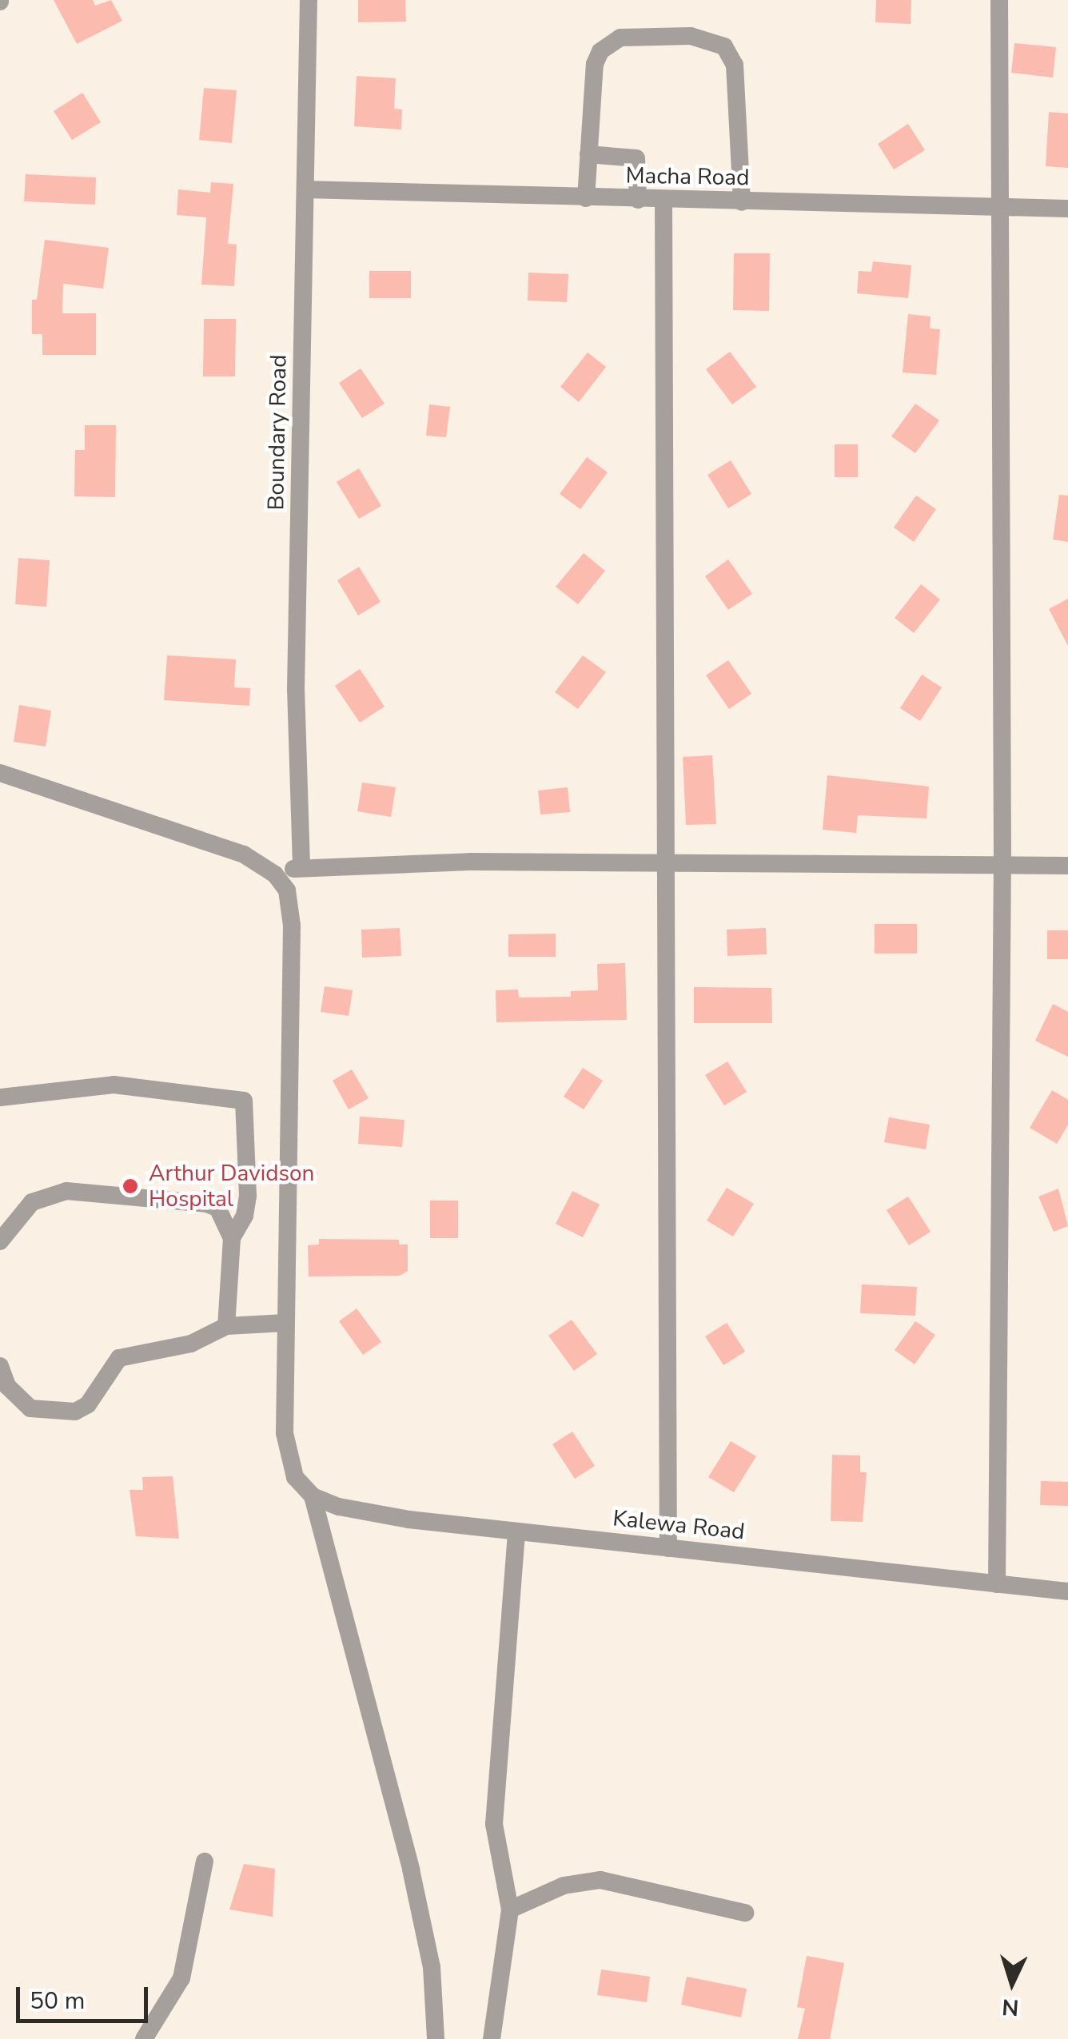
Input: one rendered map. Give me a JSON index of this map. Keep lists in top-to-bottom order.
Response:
{
  "streets": {
    "street": ["Macha Road", "Boundary Road", "Kalewa Road"]
  },
  "crossings": [
    ["Macha Road", "Boundary Road"]
  ],
  "places": ["Arthur Davidson Hospital"],
  "scale_bar": "50 m",
  "north": "bottom"
}
